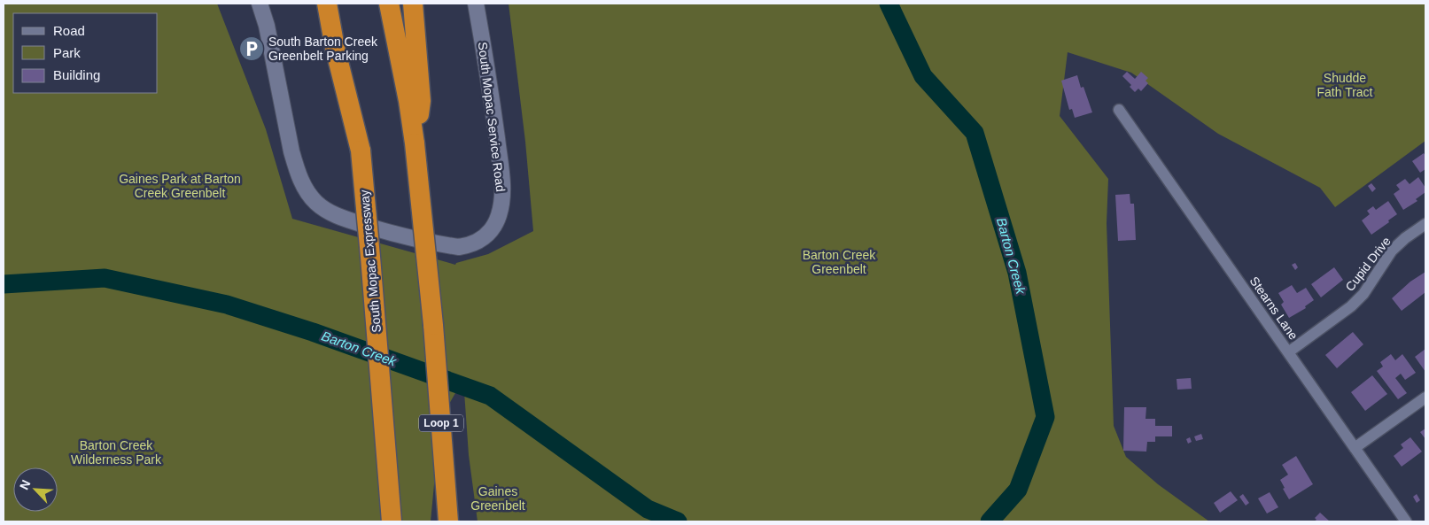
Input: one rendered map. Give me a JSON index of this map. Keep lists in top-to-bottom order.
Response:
{
  "streets": {
    "highway": ["South Mopac Expressway", "Loop 1"],
    "main road": ["South Mopac Service Road"],
    "street": ["Cupid Drive", "Stearns Lane"]
  },
  "crossings": [
    ["Cupid Drive", "Stearns Lane"]
  ],
  "water": ["Barton Creek"],
  "parks": [
    "Shudde Fath Tract",
    "Gaines Park at Barton Creek Greenbelt",
    "Barton Creek Greenbelt",
    "Barton Creek Wilderness Park",
    "Gaines Greenbelt"
  ],
  "places": {
    "parking": ["South Barton Creek Greenbelt Parking"]
  },
  "legend": ["Road", "Park", "Building"],
  "north": "top left"
}
